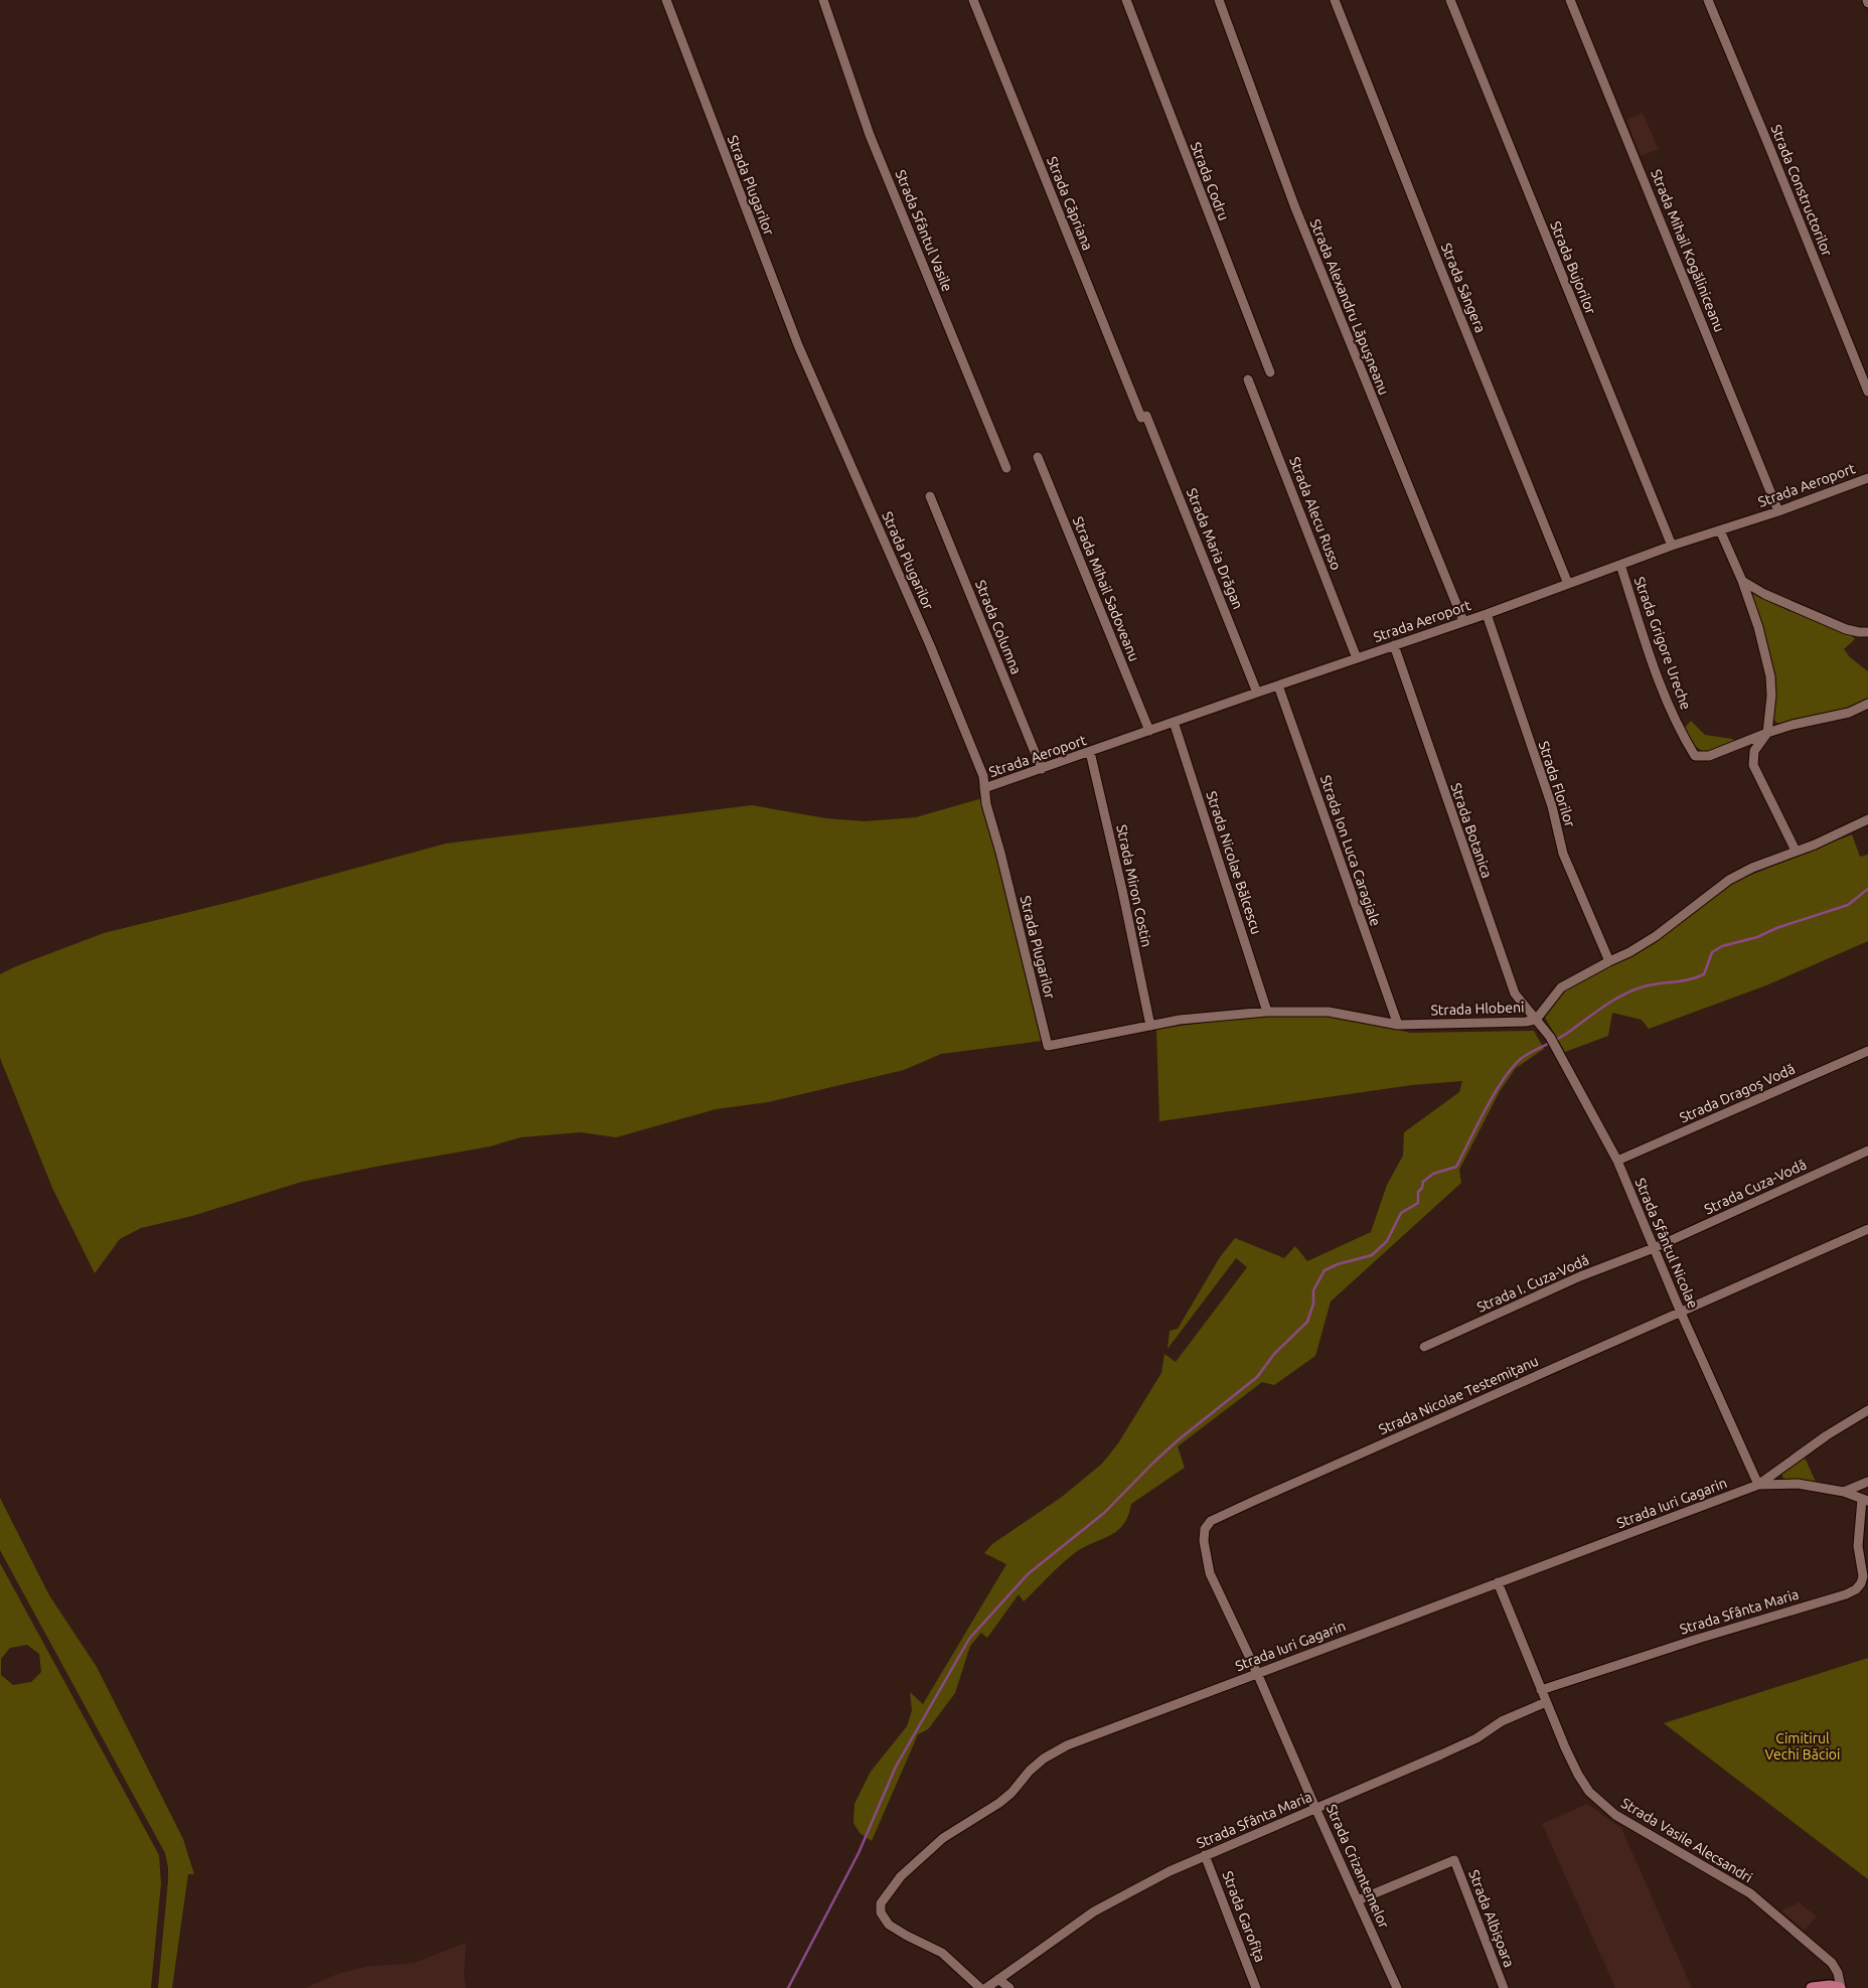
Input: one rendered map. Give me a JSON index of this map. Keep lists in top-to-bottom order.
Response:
{
  "streets": {
    "street": [
      "Strada Codru",
      "Strada Plugarilor",
      "Strada Constructorilor",
      "Strada Căpriana",
      "Strada Sfântul Vasile",
      "Strada Mihail Kogăliniceanu",
      "Strada Bujorilor",
      "Strada Sângera",
      "Strada Alexandru Lăpușneanu",
      "Strada Aeroport",
      "Strada Alecu Russo",
      "Strada Maria Drăgan",
      "Strada Mihail Sadoveanu",
      "Strada Columna",
      "Strada Grigore Ureche",
      "Strada Florilor",
      "Strada Botanica",
      "Strada Ion Luca Caragiale",
      "Strada Nicolae Bălcescu",
      "Strada Miron Costin",
      "Strada Hlobeni",
      "Strada Dragoș Vodă",
      "Strada Cuza-Vodă",
      "Strada Sfântul Nicolae",
      "Strada I. Cuza-Vodă",
      "Strada Nicolae Testemițanu",
      "Strada Iuri Gagarin",
      "Strada Sfânta Maria",
      "Strada Vasile Alecsandri",
      "Strada Crizantemelor",
      "Strada Garofița",
      "Strada Albișoara"
    ]
  },
  "crossings": [
    ["Strada Plugarilor", "Strada Aeroport"],
    ["Strada Plugarilor", "Strada Miron Costin"],
    ["Strada Plugarilor", "Strada Hlobeni"],
    ["Strada Căpriana", "Strada Maria Drăgan"],
    ["Strada Mihail Kogăliniceanu", "Strada Aeroport"],
    ["Strada Bujorilor", "Strada Aeroport"],
    ["Strada Sângera", "Strada Aeroport"],
    ["Strada Alexandru Lăpușneanu", "Strada Aeroport"],
    ["Strada Aeroport", "Strada Alecu Russo"],
    ["Strada Aeroport", "Strada Maria Drăgan"],
    ["Strada Aeroport", "Strada Mihail Sadoveanu"],
    ["Strada Aeroport", "Strada Columna"],
    ["Strada Aeroport", "Strada Grigore Ureche"],
    ["Strada Aeroport", "Strada Florilor"],
    ["Strada Aeroport", "Strada Botanica"],
    ["Strada Aeroport", "Strada Ion Luca Caragiale"],
    ["Strada Aeroport", "Strada Nicolae Bălcescu"],
    ["Strada Aeroport", "Strada Miron Costin"],
    ["Strada Florilor", "Strada Hlobeni"],
    ["Strada Botanica", "Strada Hlobeni"],
    ["Strada Botanica", "Strada Sfântul Nicolae"],
    ["Strada Ion Luca Caragiale", "Strada Hlobeni"],
    ["Strada Nicolae Bălcescu", "Strada Hlobeni"],
    ["Strada Miron Costin", "Strada Hlobeni"],
    ["Strada Hlobeni", "Strada Sfântul Nicolae"],
    ["Strada Dragoș Vodă", "Strada Sfântul Nicolae"],
    ["Strada Cuza-Vodă", "Strada Sfântul Nicolae"],
    ["Strada Cuza-Vodă", "Strada I. Cuza-Vodă"],
    ["Strada Sfântul Nicolae", "Strada I. Cuza-Vodă"],
    ["Strada Sfântul Nicolae", "Strada Nicolae Testemițanu"],
    ["Strada Sfântul Nicolae", "Strada Iuri Gagarin"],
    ["Strada Nicolae Testemițanu", "Strada Iuri Gagarin"],
    ["Strada Nicolae Testemițanu", "Strada Crizantemelor"],
    ["Strada Iuri Gagarin", "Strada Vasile Alecsandri"],
    ["Strada Iuri Gagarin", "Strada Crizantemelor"],
    ["Strada Sfânta Maria", "Strada Vasile Alecsandri"],
    ["Strada Sfânta Maria", "Strada Crizantemelor"],
    ["Strada Sfânta Maria", "Strada Garofița"],
    ["Strada Crizantemelor", "Strada Albișoara"]
  ],
  "parks": ["Cimitirul Vechi Băcioi"]
}
